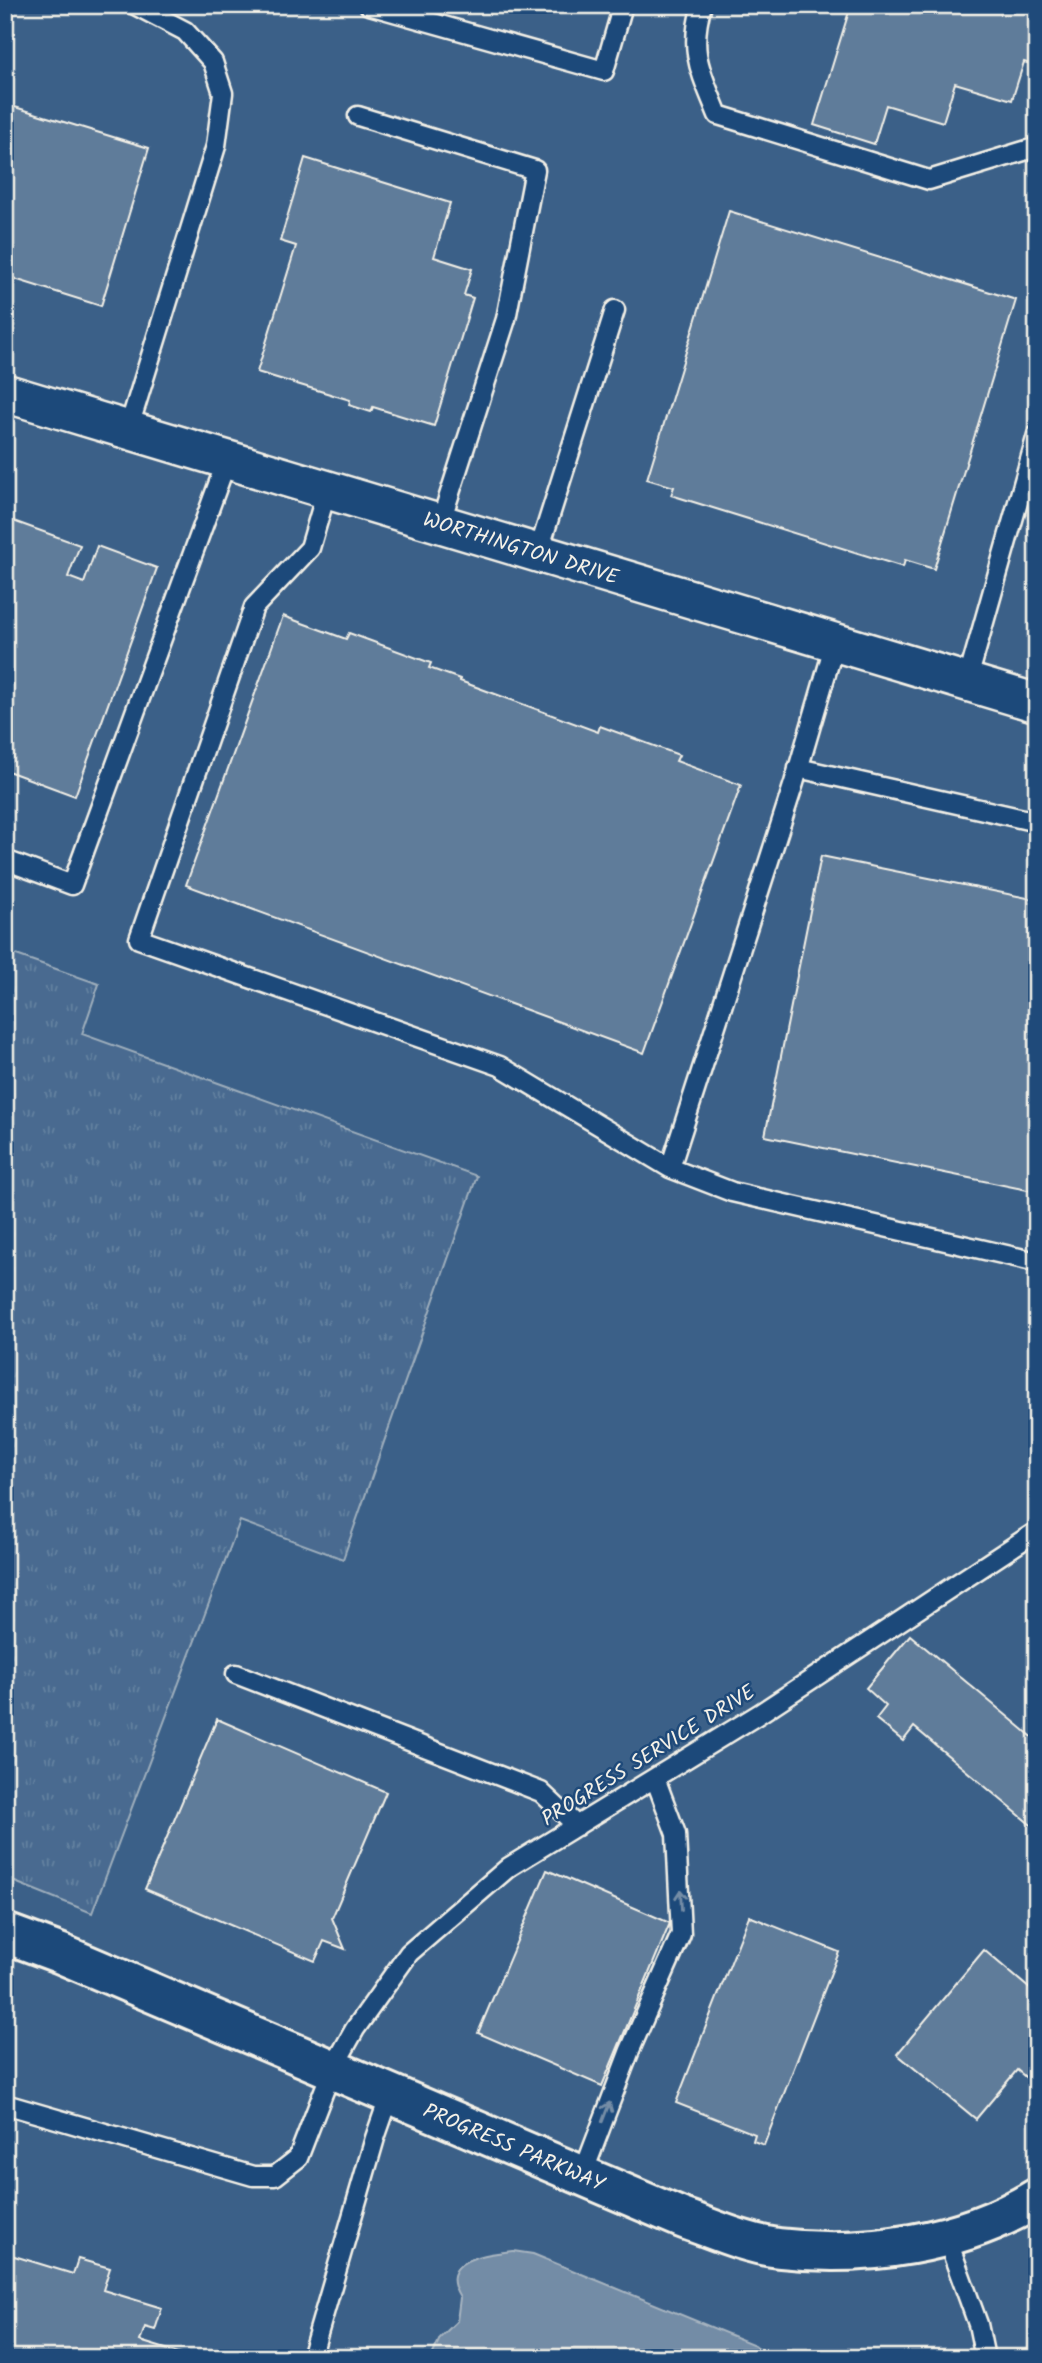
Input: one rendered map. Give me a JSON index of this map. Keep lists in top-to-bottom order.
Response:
{
  "streets": {
    "street": ["WORTHINGTON DRIVE", "PROGRESS PARKWAY"],
    "lane": ["PROGRESS SERVICE DRIVE"]
  },
  "crossings": [
    ["PROGRESS SERVICE DRIVE", "PROGRESS PARKWAY"]
  ]
}
